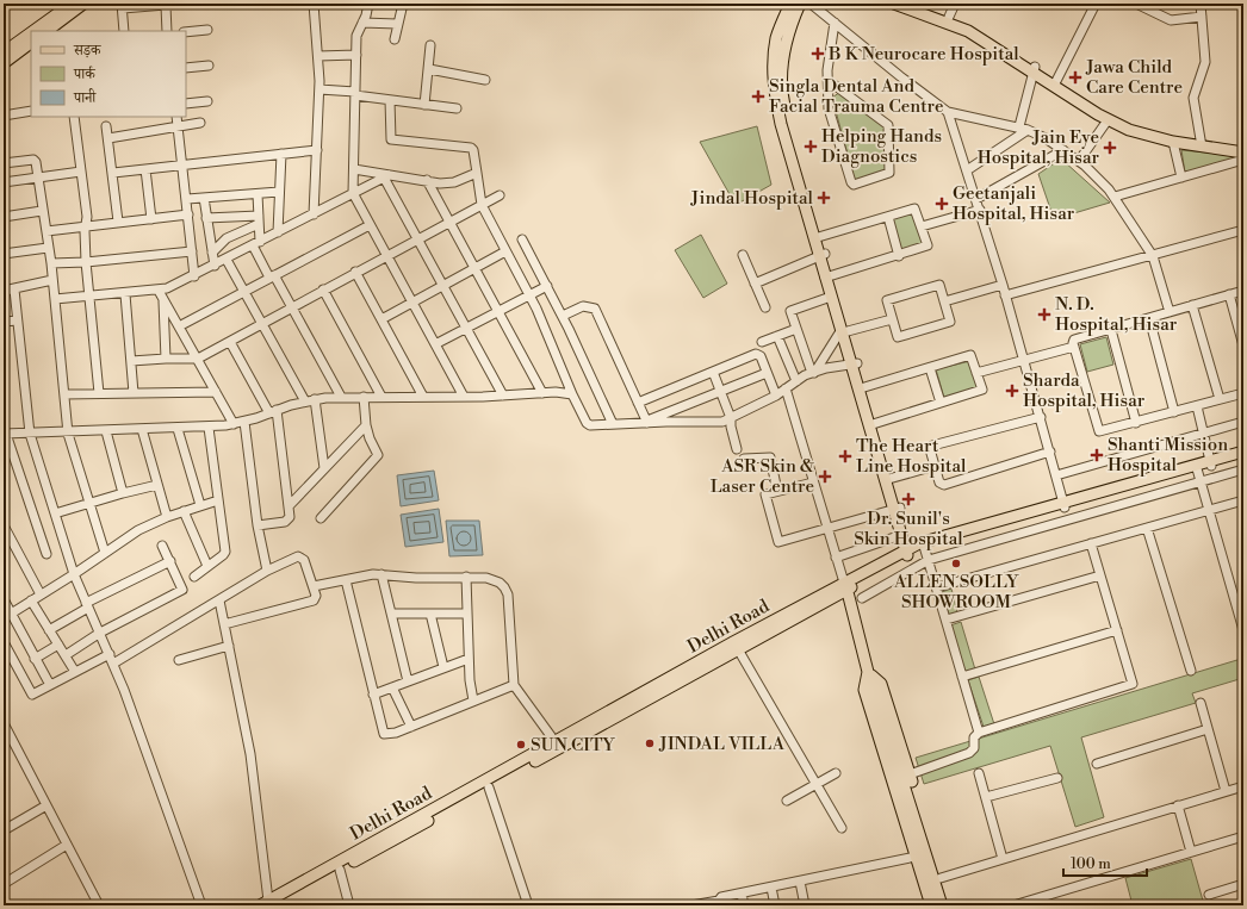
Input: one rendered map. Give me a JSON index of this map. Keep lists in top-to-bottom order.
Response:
{
  "streets": {
    "main road": ["Delhi Road"]
  },
  "places": {
    "health": [
      "B K Neurocare Hospital",
      "Jawa Child Care Centre",
      "Singla Dental And Facial Trauma Centre",
      "Helping Hands Diagnostics",
      "Jain Eye Hospital, Hisar",
      "Jindal Hospital",
      "Geetanjali Hospital, Hisar",
      "N. D. Hospital, Hisar",
      "Sharda Hospital, Hisar",
      "Shanti Mission Hospital",
      "The Heart Line Hospital",
      "ASR Skin & Laser Centre",
      "Dr. Sunil's Skin Hospital"
    ],
    "other": ["ALLEN SOLLY SHOWROOM", "JINDAL VILLA", "SUN CITY"]
  },
  "legend": ["सड़क", "पार्क", "पानी"],
  "scale_bar": "100 m"
}
